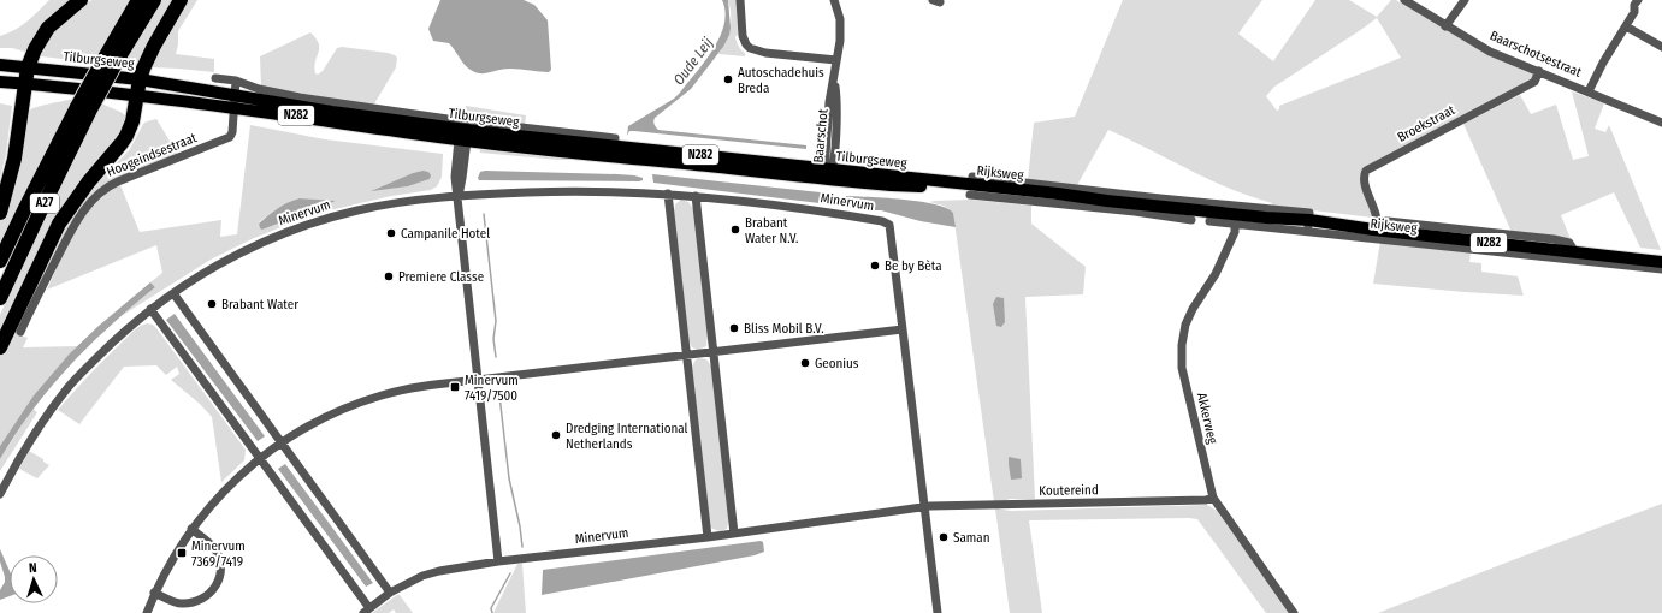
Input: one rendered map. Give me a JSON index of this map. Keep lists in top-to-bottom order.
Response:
{
  "streets": {
    "highway": ["A27"],
    "main road": ["Tilburgseweg", "N282", "Rijksweg"],
    "street": [
      "Baarschotsestraat",
      "Broekstraat",
      "Baarschot",
      "Hoogeindsestraat",
      "Minervum",
      "Akkerweg",
      "Koutereind"
    ]
  },
  "crossings": [
    ["Baarschotsestraat", "Broekstraat"],
    ["Tilburgseweg", "Baarschot"],
    ["Tilburgseweg", "Hoogeindsestraat"],
    ["Tilburgseweg", "Rijksweg"],
    ["Tilburgseweg", "A27"],
    ["Broekstraat", "Rijksweg"],
    ["Rijksweg", "Akkerweg"],
    ["Minervum", "Koutereind"],
    ["Akkerweg", "Koutereind"]
  ],
  "water": ["Oude Leij"],
  "places": {
    "other": [
      "Autoschadehuis Breda",
      "Brabant Water N.V.",
      "Campanile Hotel",
      "Be by Bèta",
      "Premiere Classe",
      "Brabant Water",
      "Bliss Mobil B.V.",
      "Geonius",
      "Dredging International Netherlands",
      "Saman"
    ],
    "transit": ["Minervum 7419/7500", "Minervum 7369/7419"]
  },
  "north": "top"
}
